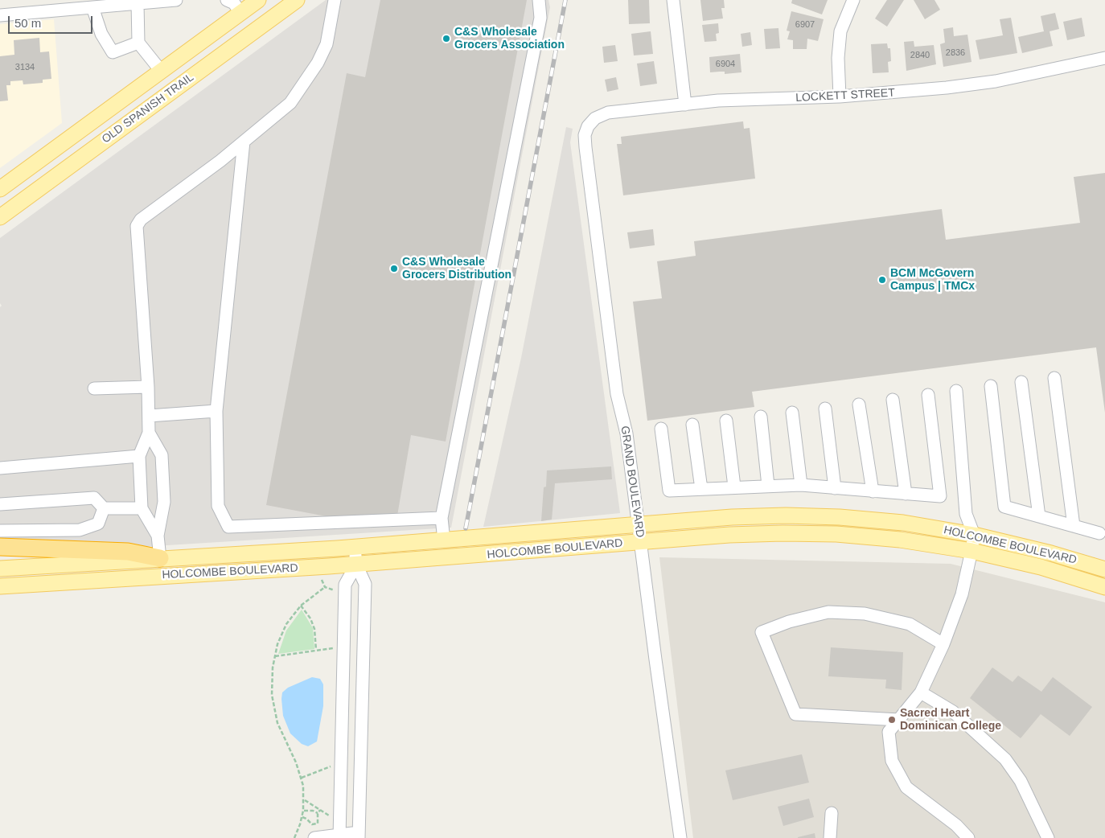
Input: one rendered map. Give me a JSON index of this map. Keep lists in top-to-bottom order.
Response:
{
  "streets": {
    "main road": ["OLD SPANISH TRAIL", "HOLCOMBE BOULEVARD"],
    "street": ["LOCKETT STREET", "GRAND BOULEVARD"]
  },
  "crossings": [
    ["LOCKETT STREET", "GRAND BOULEVARD"],
    ["GRAND BOULEVARD", "HOLCOMBE BOULEVARD"]
  ],
  "places": [
    "C&S Wholesale Grocers Association",
    "C&S Wholesale Grocers Distribution",
    "BCM McGovern Campus | TMCx",
    "Sacred Heart Dominican College"
  ],
  "house_numbers": [
    "6907",
    "2836",
    "2840",
    "6904",
    "3134"
  ],
  "scale_bar": "50 m"
}
